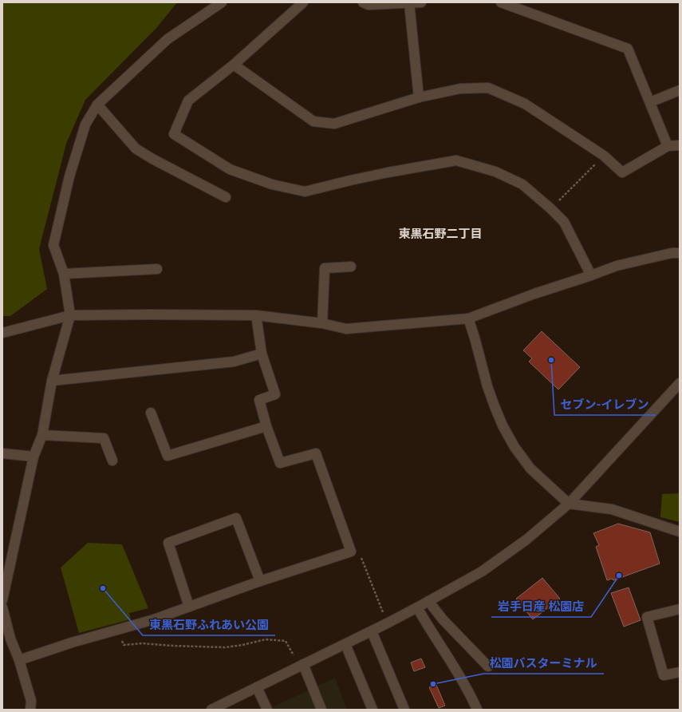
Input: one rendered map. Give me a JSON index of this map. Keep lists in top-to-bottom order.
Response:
{
  "districts": ["東黒石野二丁目"],
  "places": [
    "セブン-イレブン",
    "岩手日産 松園店",
    "東黒石野ふれあい公園",
    "松園バスターミナル"
  ]
}
